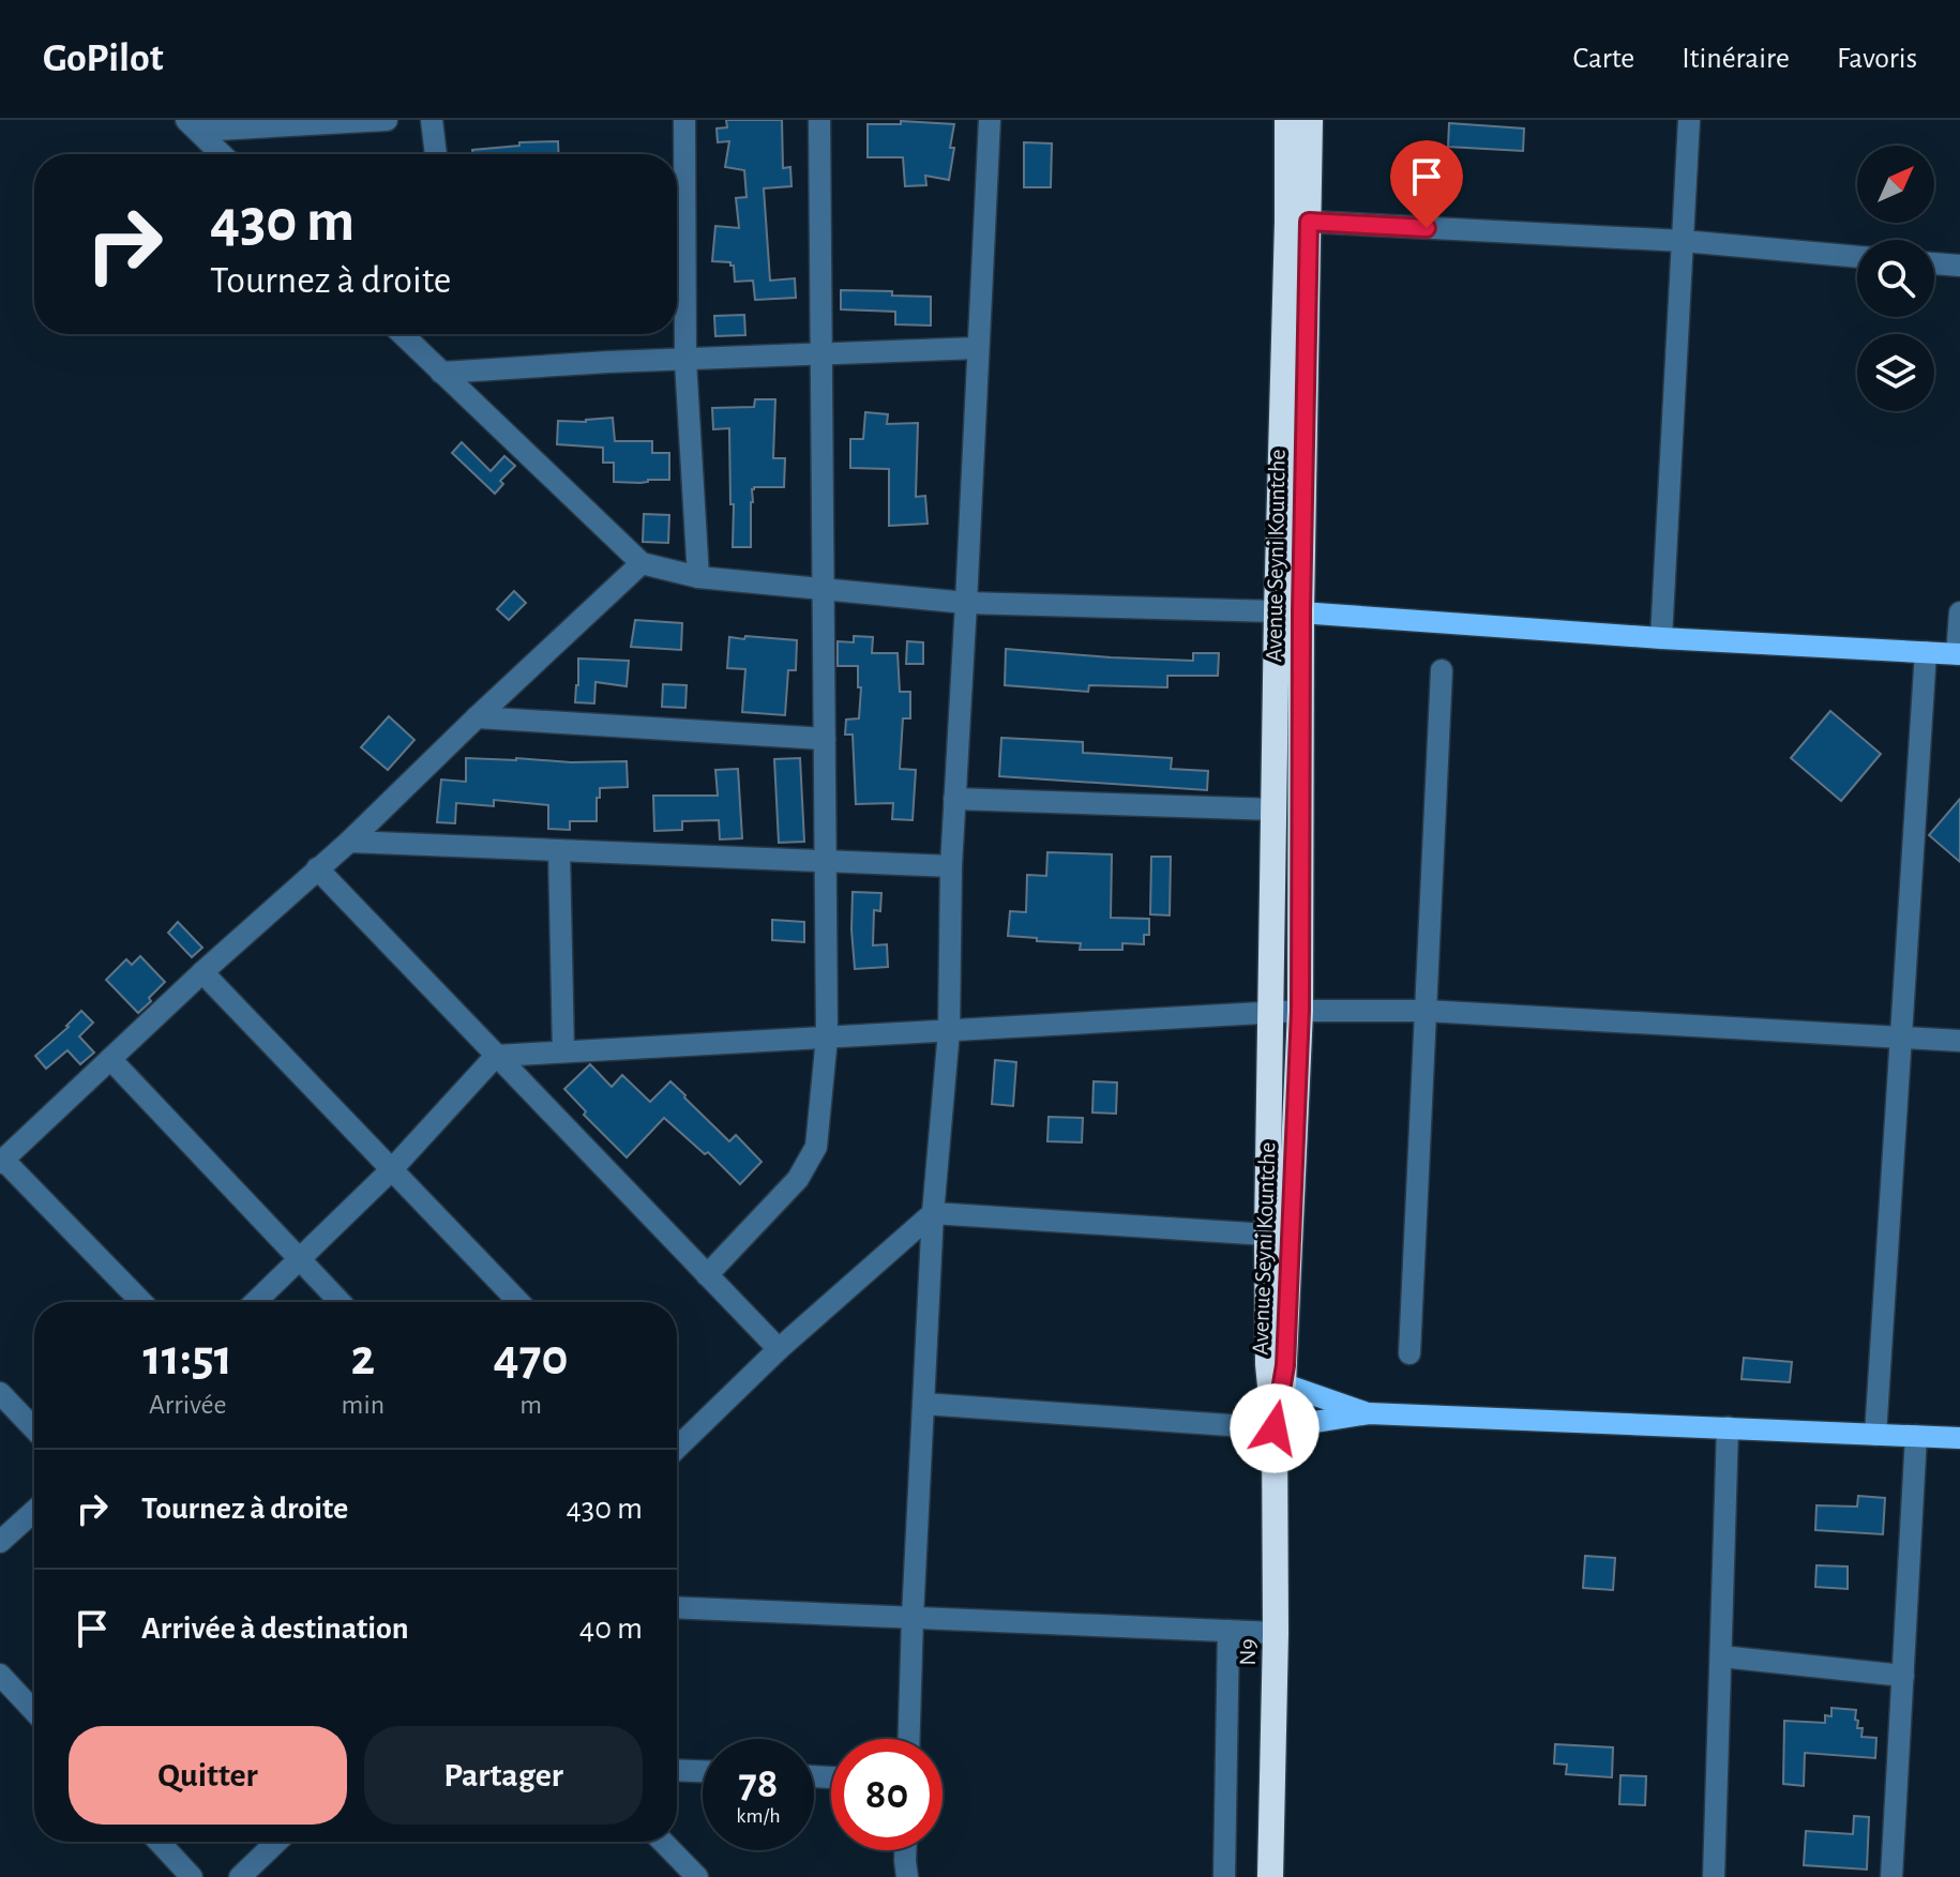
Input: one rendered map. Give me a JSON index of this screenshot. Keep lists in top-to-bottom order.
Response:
{
  "streets": {
    "highway": ["Avenue Seyni Kountche", "N9"]
  },
  "crossings": [
    ["Avenue Seyni Kountche", "N9"]
  ],
  "north": "top right",
  "page": {
    "header": "GoPilot",
    "nav": ["Carte", "Itinéraire", "Favoris"],
    "turn": ["430 m", "Tournez à droite"],
    "eta": [
      "11:51",
      "Arrivée",
      "2",
      "min",
      "470",
      "m"
    ],
    "list": [
      {
        "name": "Tournez à droite",
        "value": "430 m"
      },
      {
        "name": "Arrivée à destination",
        "value": "40 m"
      }
    ],
    "buttons": ["Quitter", "Partager"],
    "speed": "78 km/h",
    "limit": "80"
  }
}
